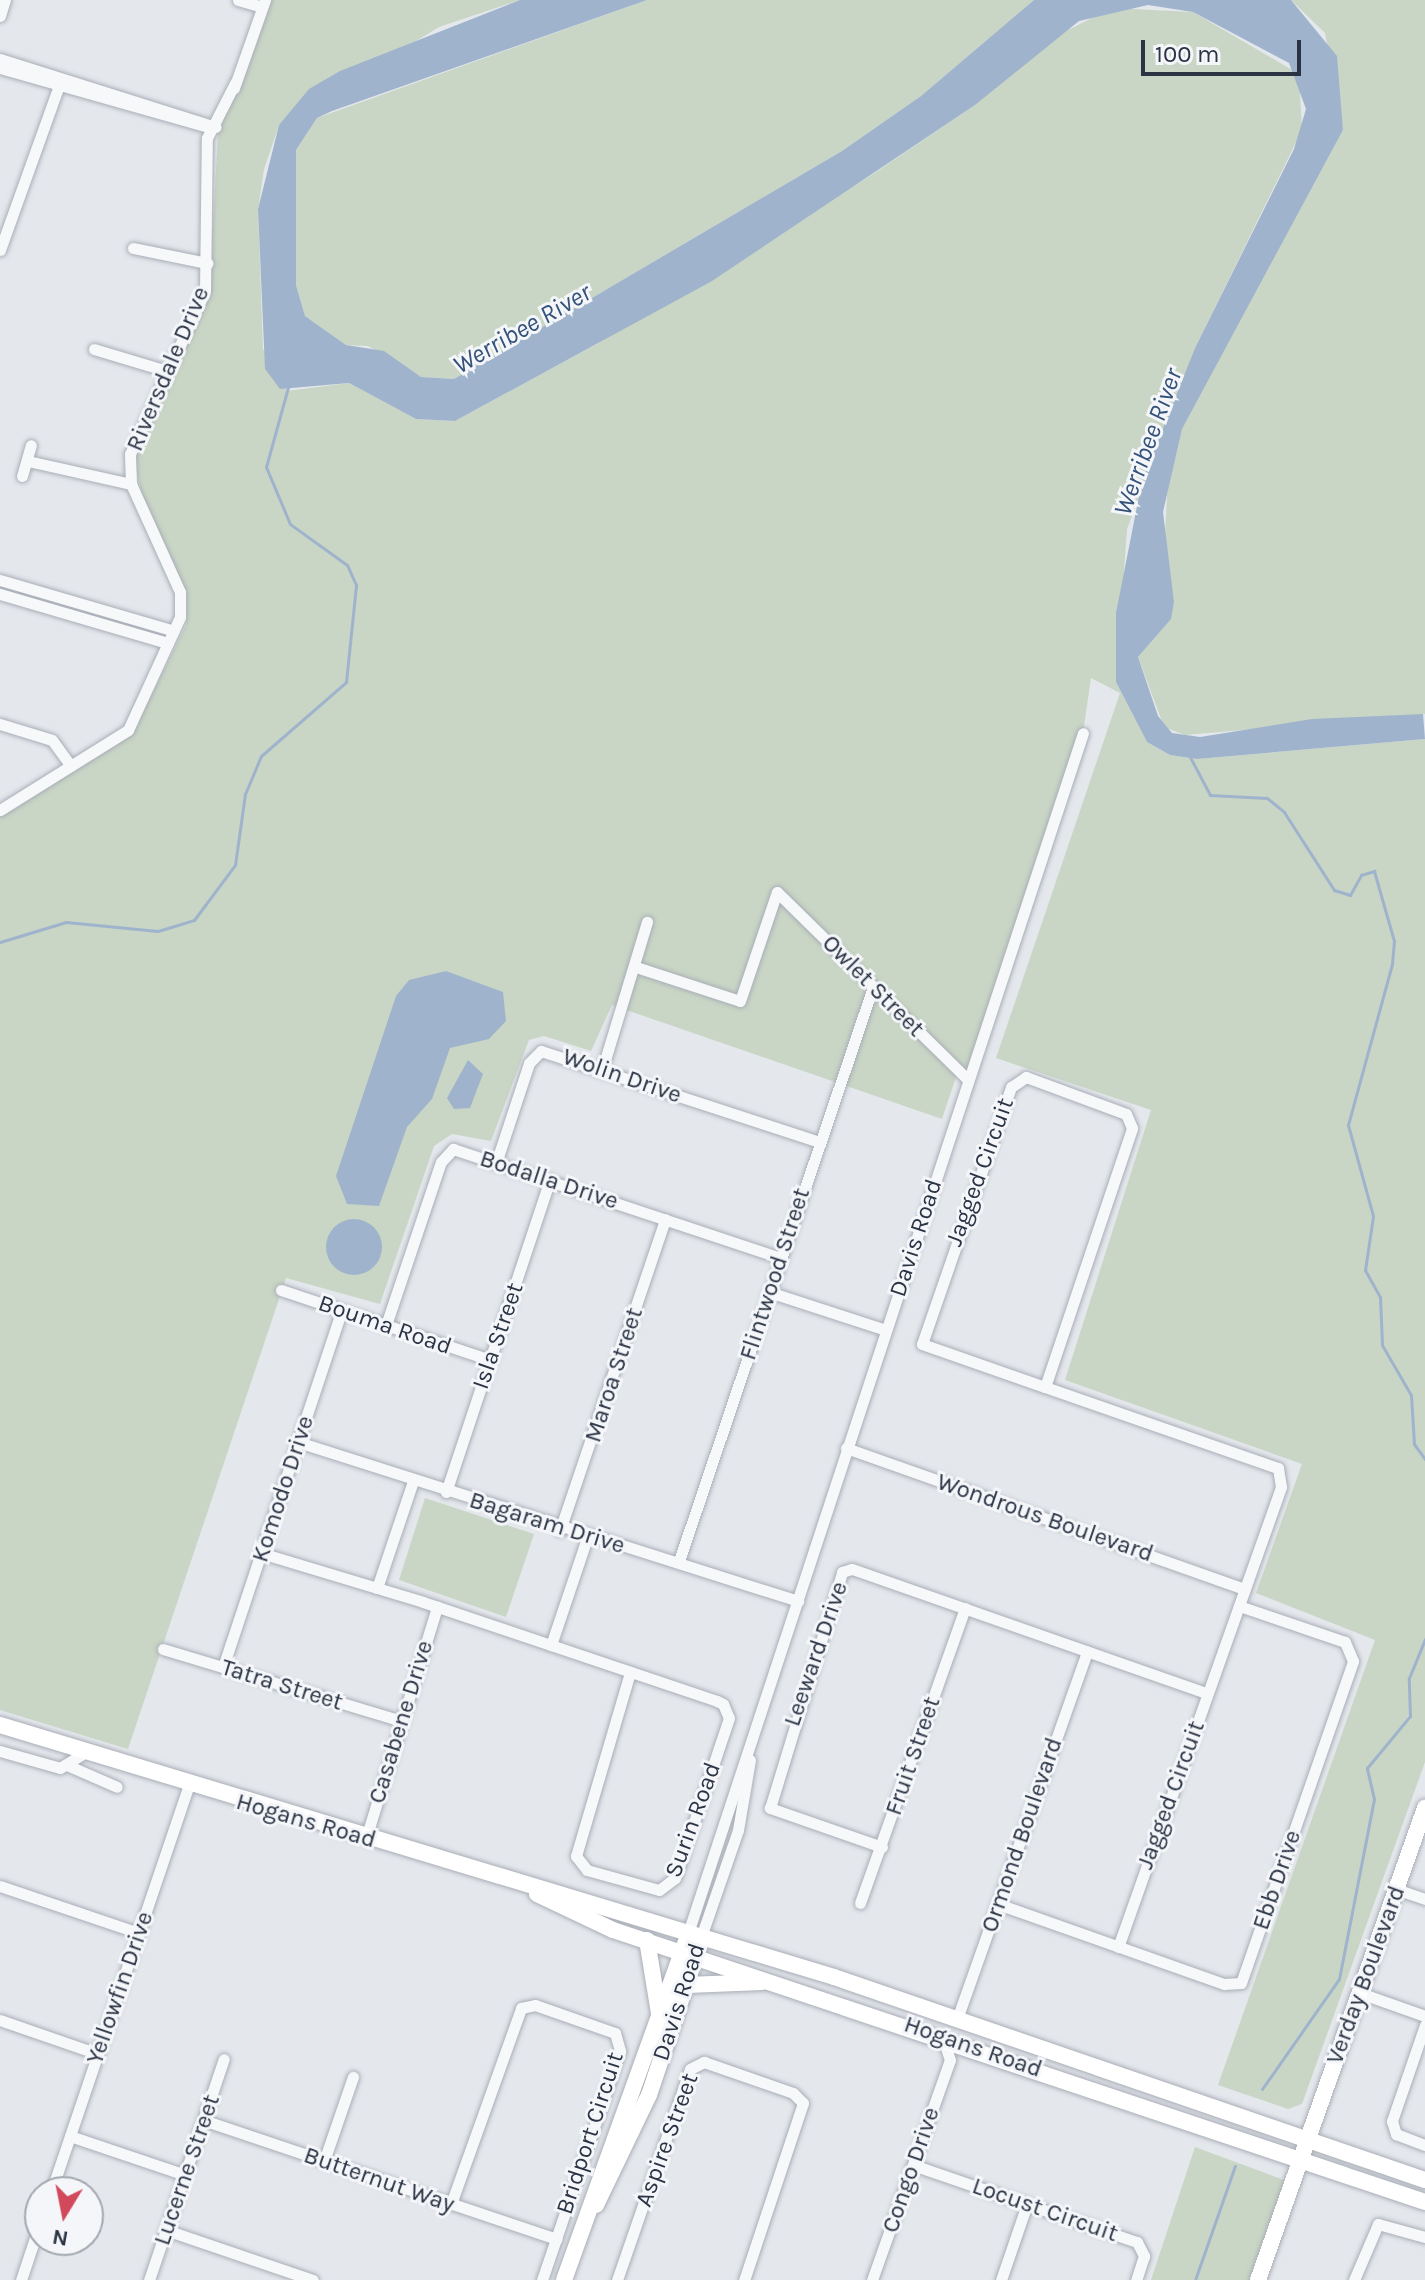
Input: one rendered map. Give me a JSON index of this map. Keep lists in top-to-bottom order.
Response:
{
  "streets": {
    "street": [
      "Riversdale Drive",
      "Owlet Street",
      "Wolin Drive",
      "Jagged Circuit",
      "Bodalla Drive",
      "Davis Road",
      "Flintwood Street",
      "Bouma Road",
      "Isla Street",
      "Maroa Street",
      "Komodo Drive",
      "Wondrous Boulevard",
      "Bagaram Drive",
      "Leeward Drive",
      "Tatra Street",
      "Casabene Drive",
      "Fruit Street",
      "Surin Road",
      "Hogans Road",
      "Ormond Boulevard",
      "Ebb Drive",
      "Verday Boulevard",
      "Yellowfin Drive",
      "Bridport Circuit",
      "Aspire Street",
      "Lucerne Street",
      "Congo Drive",
      "Butternut Way",
      "Locust Circuit"
    ]
  },
  "crossings": [
    ["Owlet Street", "Davis Road"],
    ["Owlet Street", "Flintwood Street"],
    ["Wolin Drive", "Bodalla Drive"],
    ["Wolin Drive", "Flintwood Street"],
    ["Jagged Circuit", "Wondrous Boulevard"],
    ["Jagged Circuit", "Leeward Drive"],
    ["Jagged Circuit", "Ebb Drive"],
    ["Bodalla Drive", "Flintwood Street"],
    ["Bodalla Drive", "Bouma Road"],
    ["Bodalla Drive", "Isla Street"],
    ["Bodalla Drive", "Maroa Street"],
    ["Davis Road", "Wondrous Boulevard"],
    ["Davis Road", "Bagaram Drive"],
    ["Davis Road", "Hogans Road"],
    ["Flintwood Street", "Bagaram Drive"],
    ["Bouma Road", "Isla Street"],
    ["Bouma Road", "Komodo Drive"],
    ["Isla Street", "Bagaram Drive"],
    ["Maroa Street", "Bagaram Drive"],
    ["Komodo Drive", "Bagaram Drive"],
    ["Komodo Drive", "Tatra Street"],
    ["Komodo Drive", "Surin Road"],
    ["Leeward Drive", "Fruit Street"],
    ["Leeward Drive", "Ormond Boulevard"],
    ["Tatra Street", "Casabene Drive"],
    ["Casabene Drive", "Surin Road"],
    ["Casabene Drive", "Hogans Road"],
    ["Hogans Road", "Ormond Boulevard"],
    ["Hogans Road", "Verday Boulevard"],
    ["Hogans Road", "Yellowfin Drive"],
    ["Ormond Boulevard", "Ebb Drive"],
    ["Bridport Circuit", "Butternut Way"],
    ["Lucerne Street", "Butternut Way"],
    ["Congo Drive", "Locust Circuit"]
  ],
  "water": ["Werribee River"],
  "scale_bar": "100 m",
  "north": "bottom"
}
